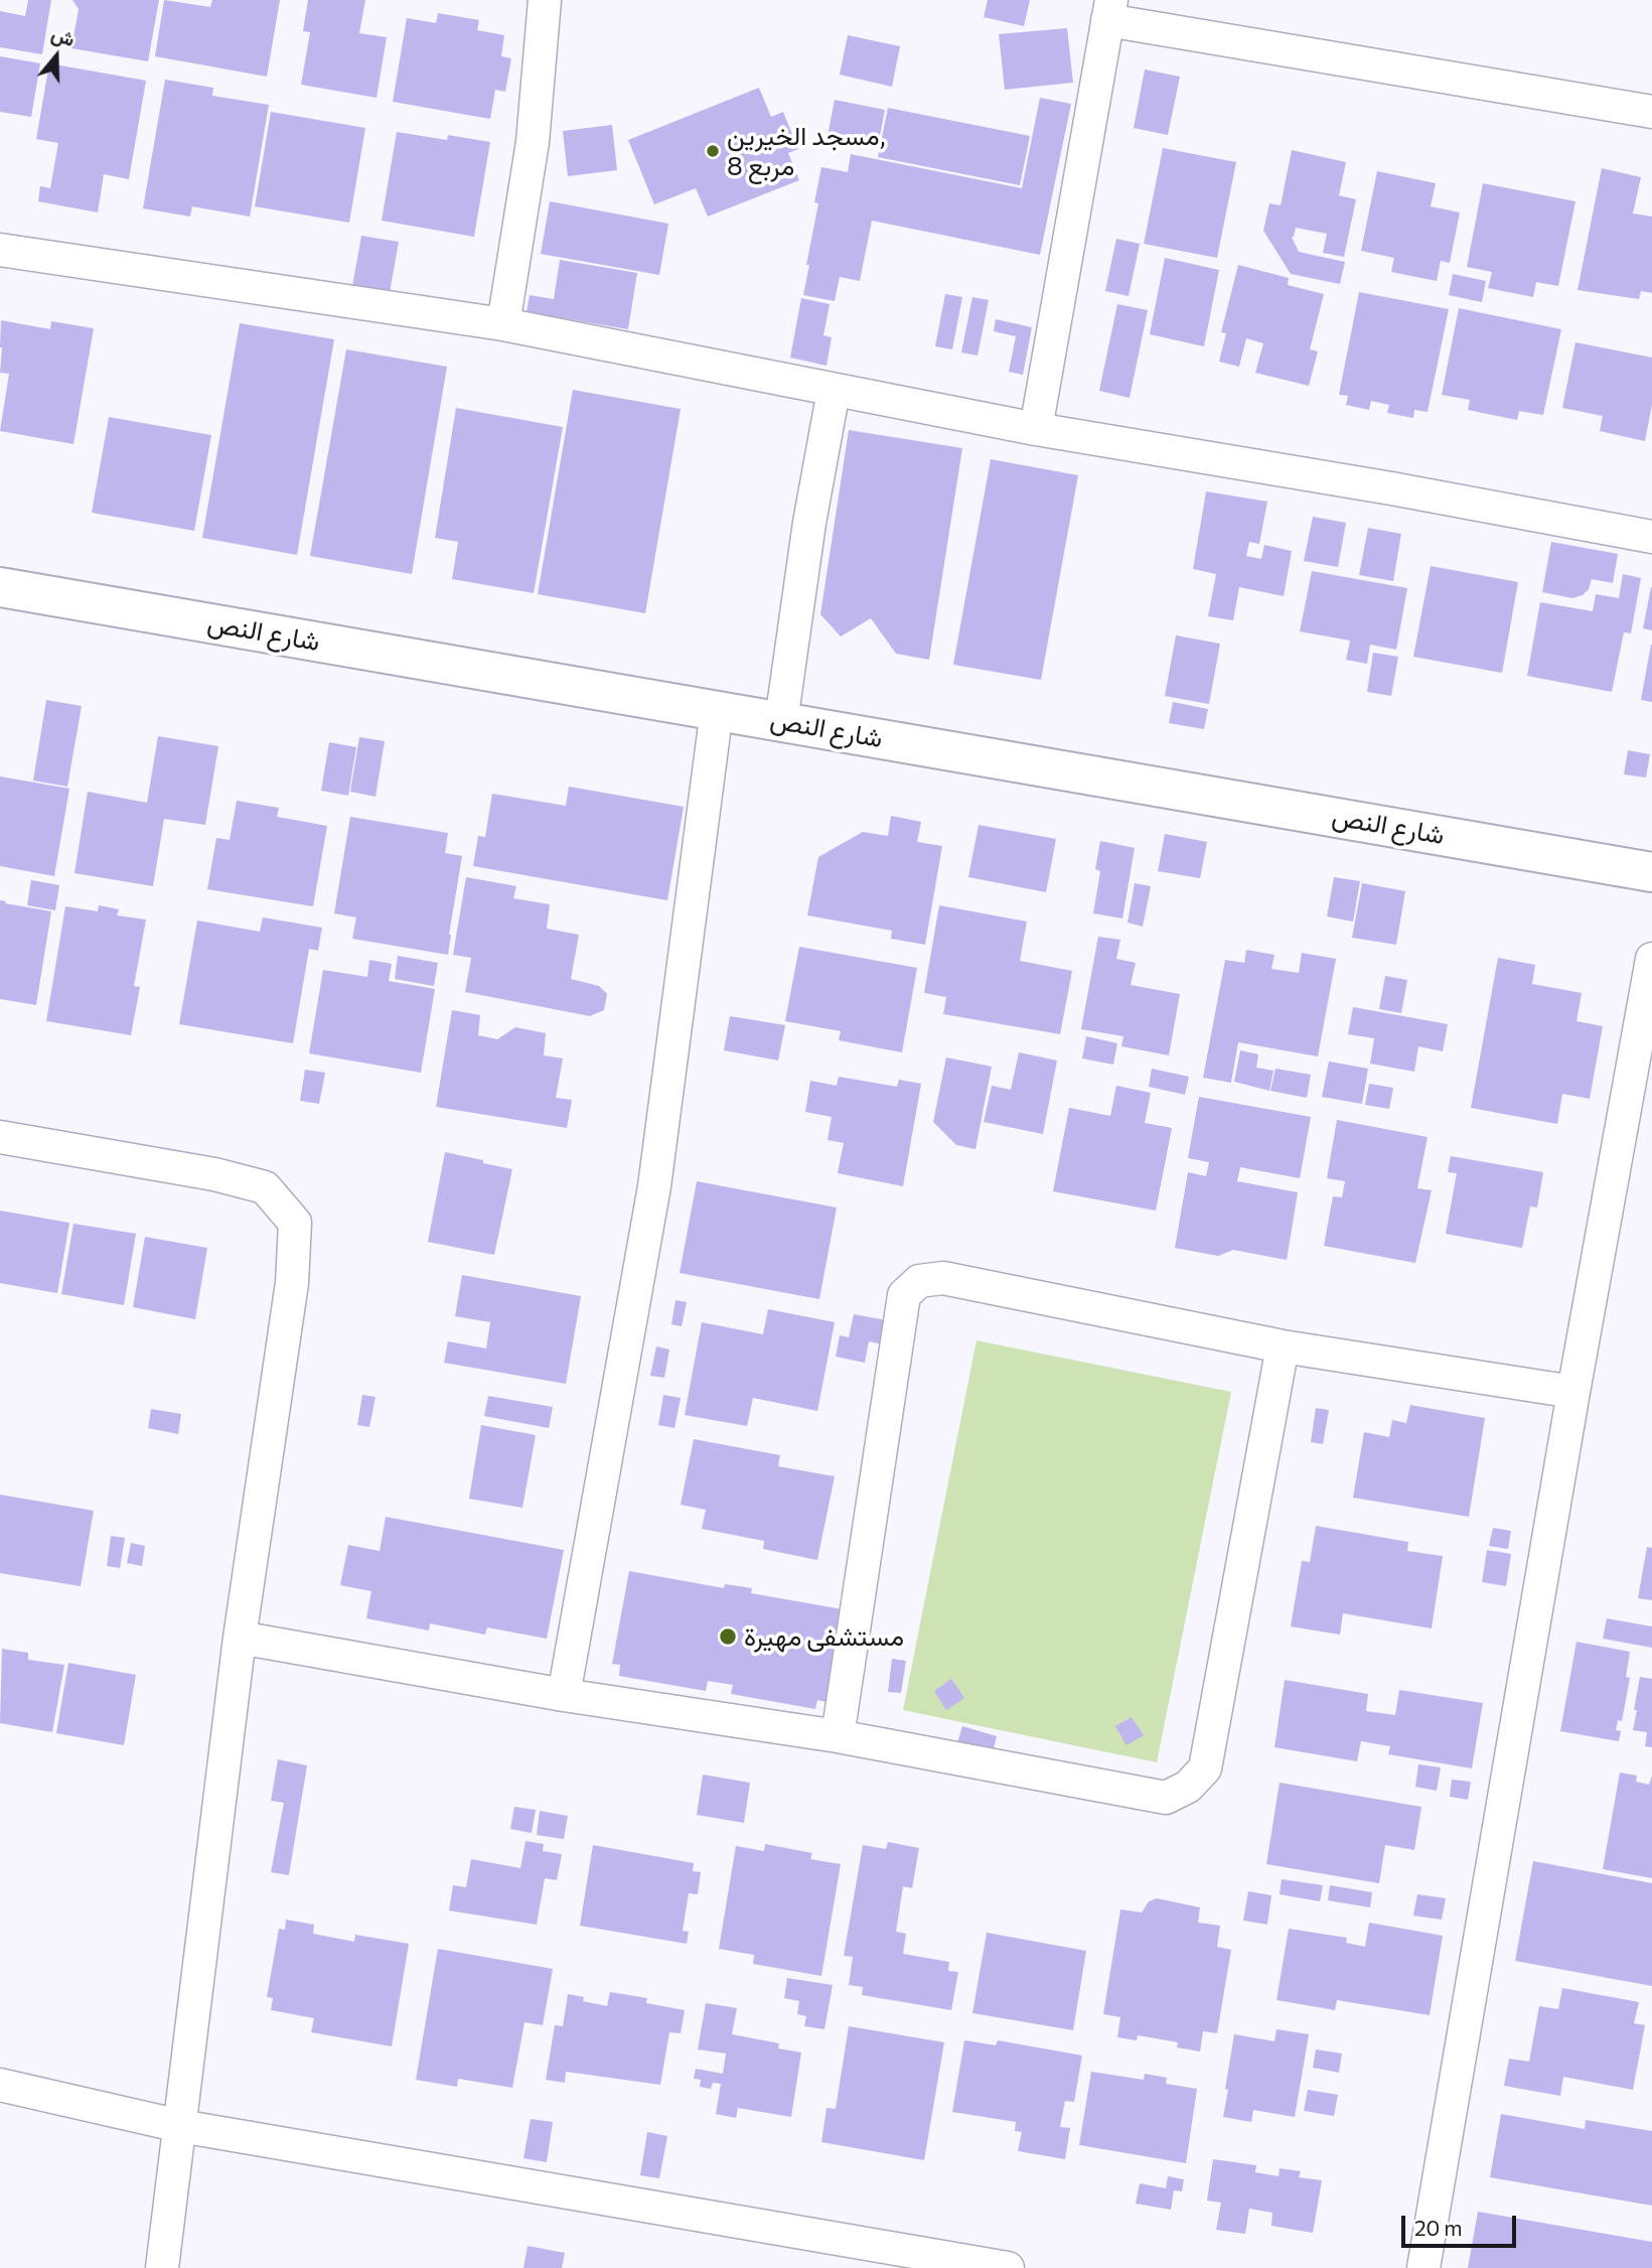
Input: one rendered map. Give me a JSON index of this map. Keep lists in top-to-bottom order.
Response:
{
  "streets": {
    "street": ["شارع النص"]
  },
  "places": ["مسجد الخيرين, مربع 8", "مستشفى مهيرة"],
  "scale_bar": "20 m",
  "north": "top"
}
